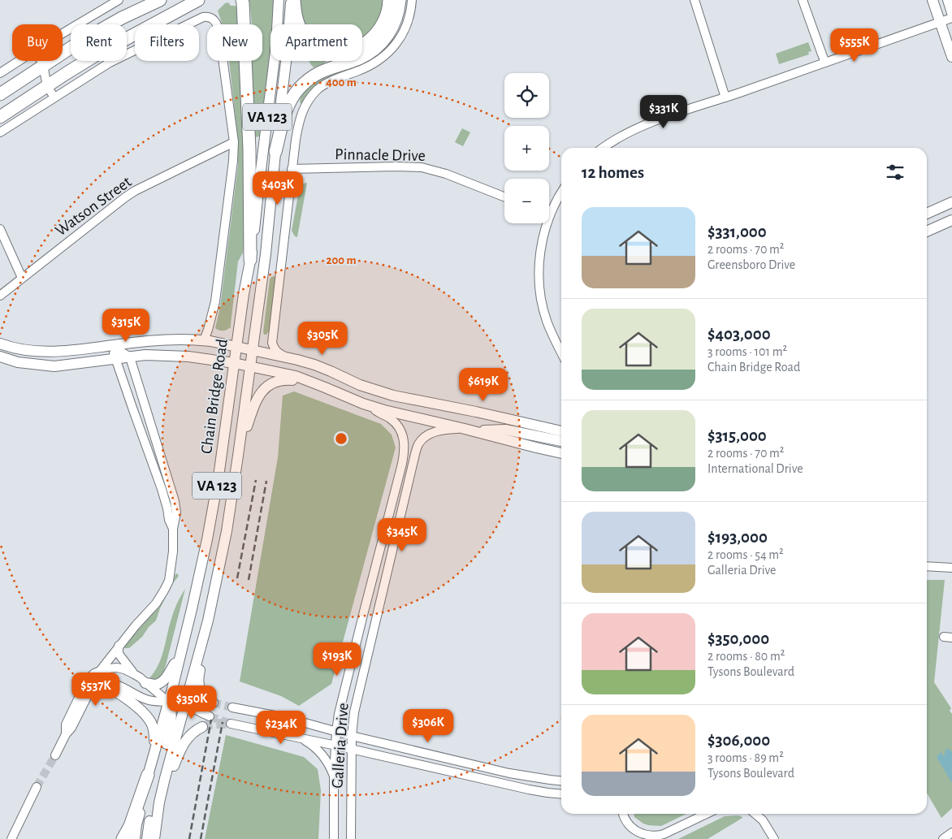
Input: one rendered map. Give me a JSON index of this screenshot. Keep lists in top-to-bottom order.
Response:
{
  "streets": {
    "main road": ["VA 123", "Chain Bridge Road"],
    "street": ["Pinnacle Drive", "Watson Street", "Galleria Drive"]
  },
  "page": {
    "chip": [
      "Buy",
      "Rent",
      "Filters",
      "New",
      "Apartment"
    ],
    "price": [
      "$555K",
      "$331K",
      "$403K",
      "$315K",
      "$305K",
      "$619K",
      "$345K",
      "$193K",
      "$537K",
      "$350K",
      "$306K",
      "$234K"
    ],
    "map_buttons": ["+", "−"],
    "heading": "12 homes",
    "list": [
      {
        "name": "$331,000",
        "note": "2 rooms · 70 m² · Greensboro Drive"
      },
      {
        "name": "$403,000",
        "note": "3 rooms · 101 m² · Chain Bridge Road"
      },
      {
        "name": "$315,000",
        "note": "2 rooms · 70 m² · International Drive"
      },
      {
        "name": "$193,000",
        "note": "2 rooms · 54 m² · Galleria Drive"
      },
      {
        "name": "$350,000",
        "note": "2 rooms · 80 m² · Tysons Boulevard"
      },
      {
        "name": "$306,000",
        "note": "3 rooms · 89 m² · Tysons Boulevard"
      }
    ]
  },
  "rings": ["400 m", "200 m"]
}
